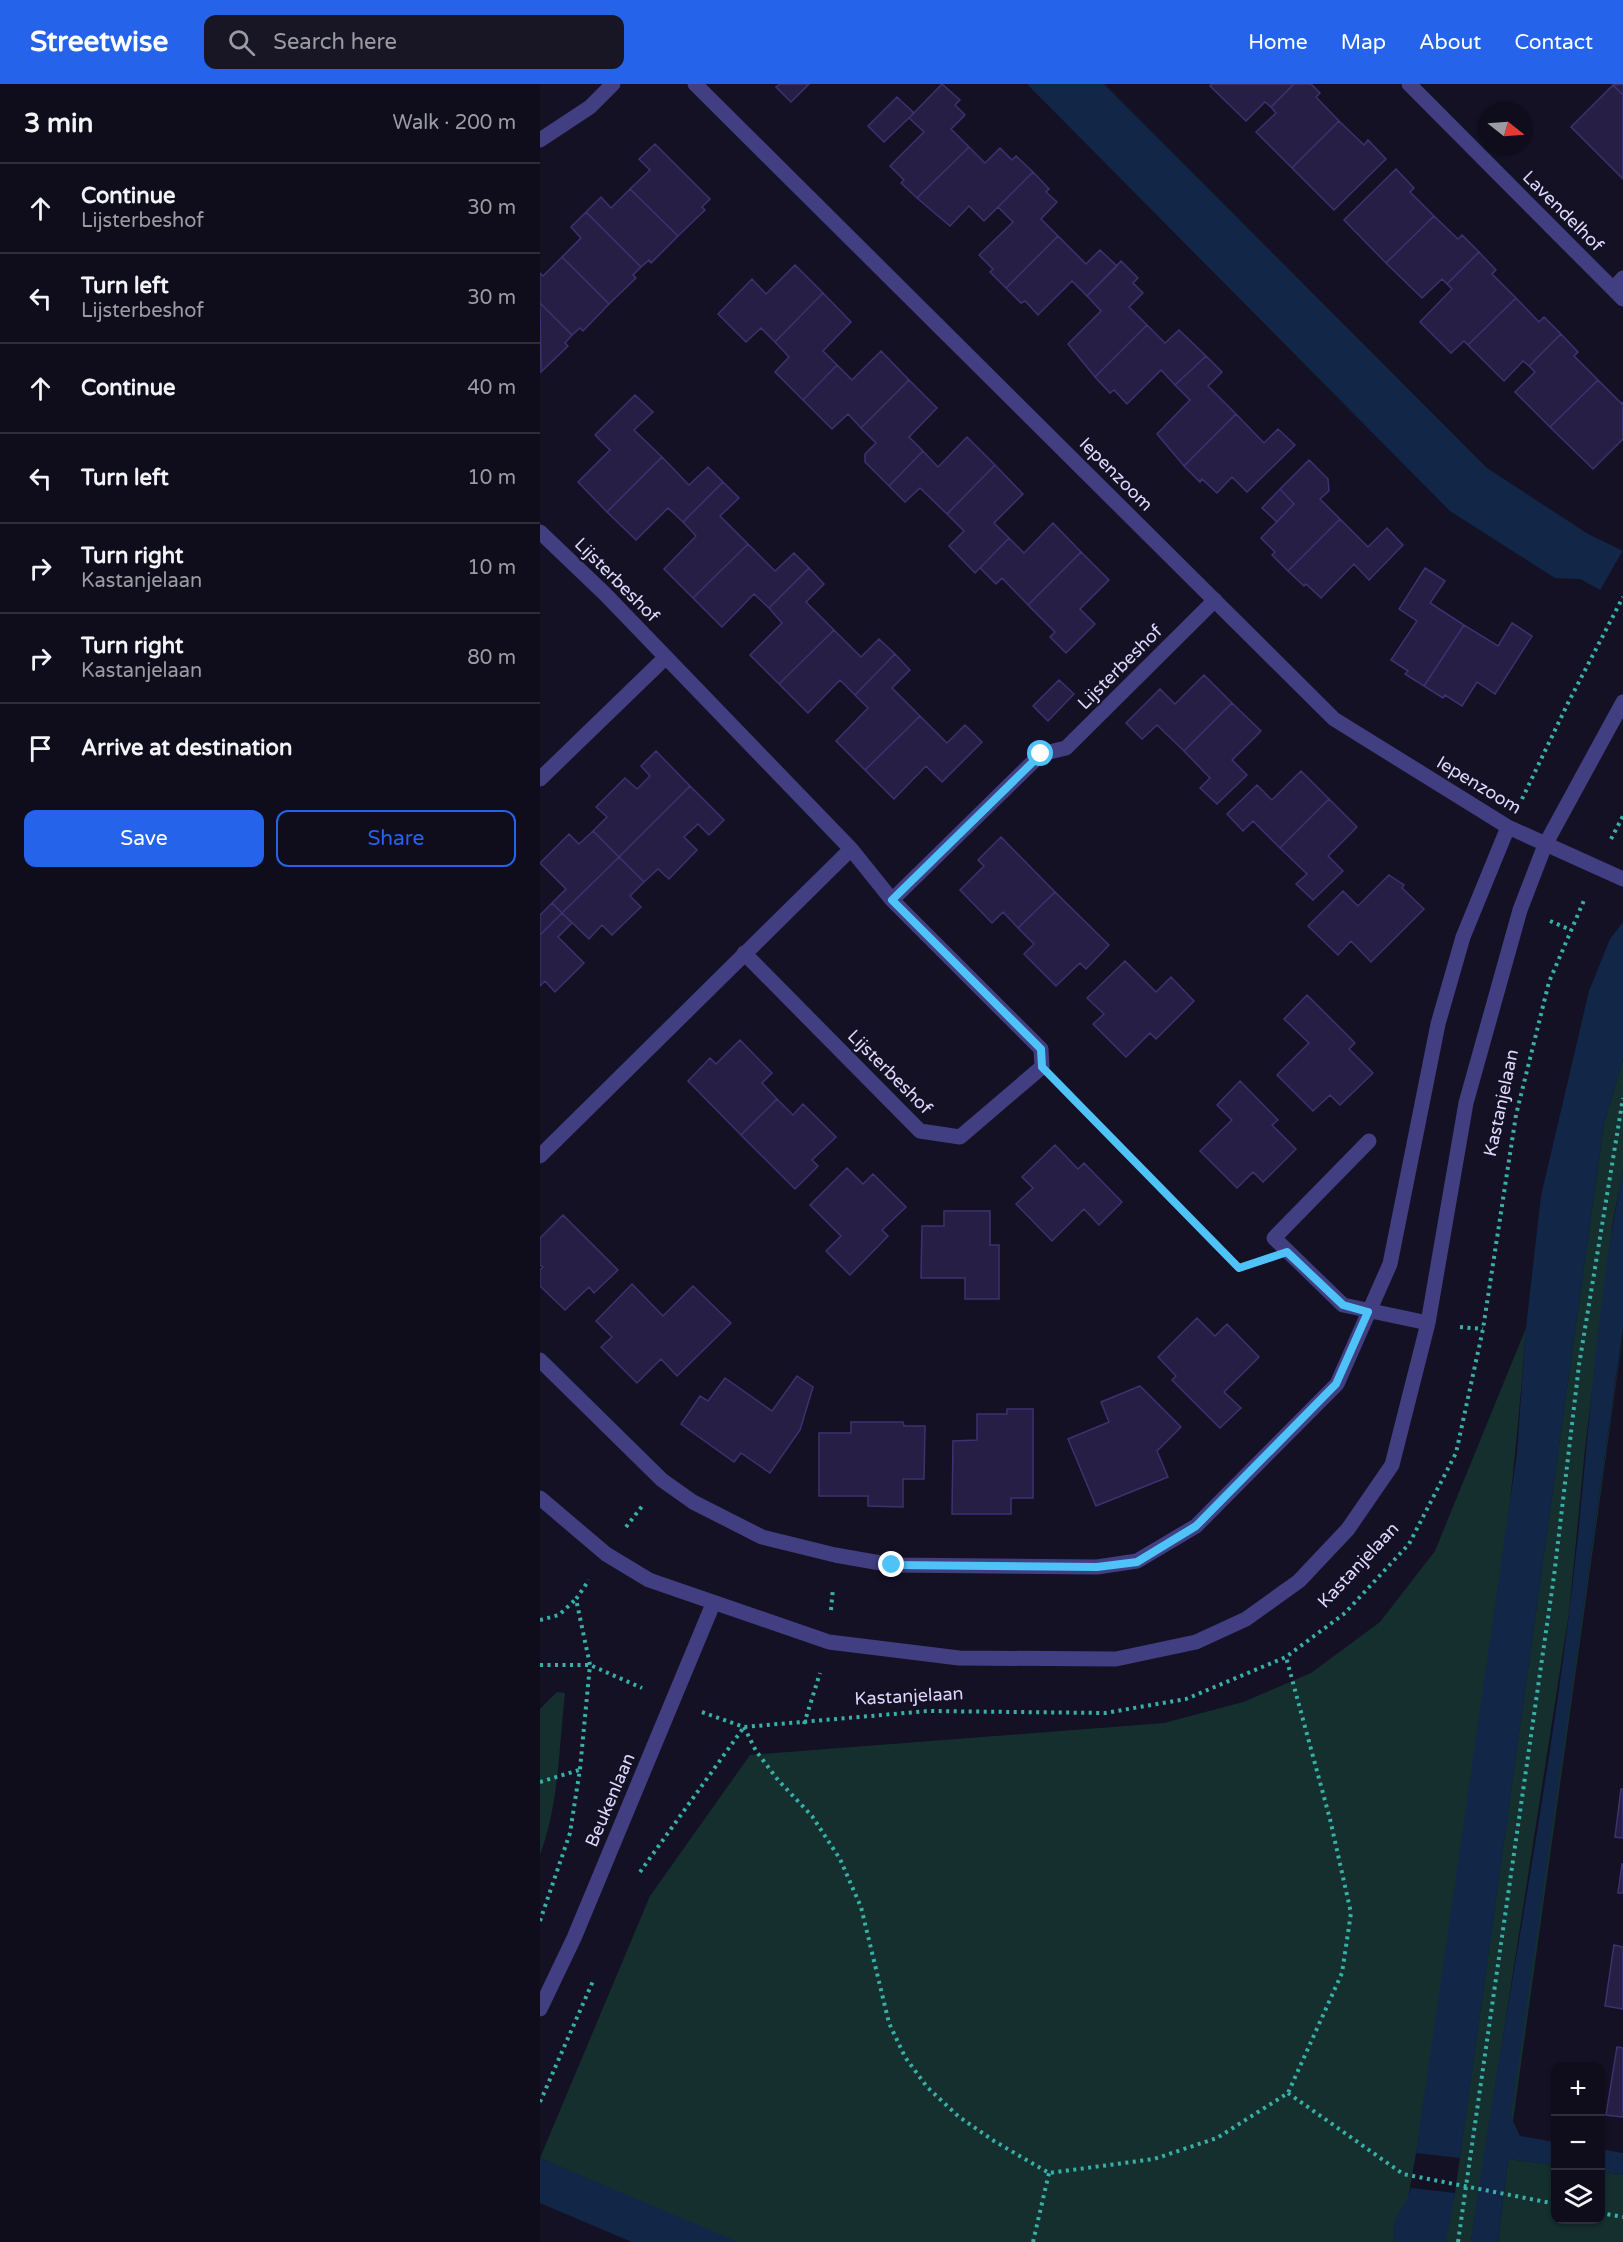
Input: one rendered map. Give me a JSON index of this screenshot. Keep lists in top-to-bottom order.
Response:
{
  "streets": {
    "street": [
      "Lavendelhof",
      "Iepenzoom",
      "Lijsterbeshof",
      "Kastanjelaan",
      "Beukenlaan"
    ]
  },
  "crossings": [
    ["Iepenzoom", "Lijsterbeshof"],
    ["Iepenzoom", "Kastanjelaan"],
    ["Kastanjelaan", "Beukenlaan"]
  ],
  "north": "right",
  "page": {
    "header": "Streetwise",
    "search": "Search here",
    "nav": [
      "Home",
      "Map",
      "About",
      "Contact"
    ],
    "heading": ["3 min", "Walk · 200 m"],
    "list": [
      ["Continue", "Lijsterbeshof", "30 m"],
      ["Turn left", "Lijsterbeshof", "30 m"],
      ["Continue", "40 m"],
      ["Turn left", "10 m"],
      ["Turn right", "Kastanjelaan", "10 m"],
      ["Turn right", "Kastanjelaan", "80 m"],
      "Arrive at destination"
    ],
    "buttons": ["Save", "Share"],
    "map_buttons": ["+", "−"]
  }
}
